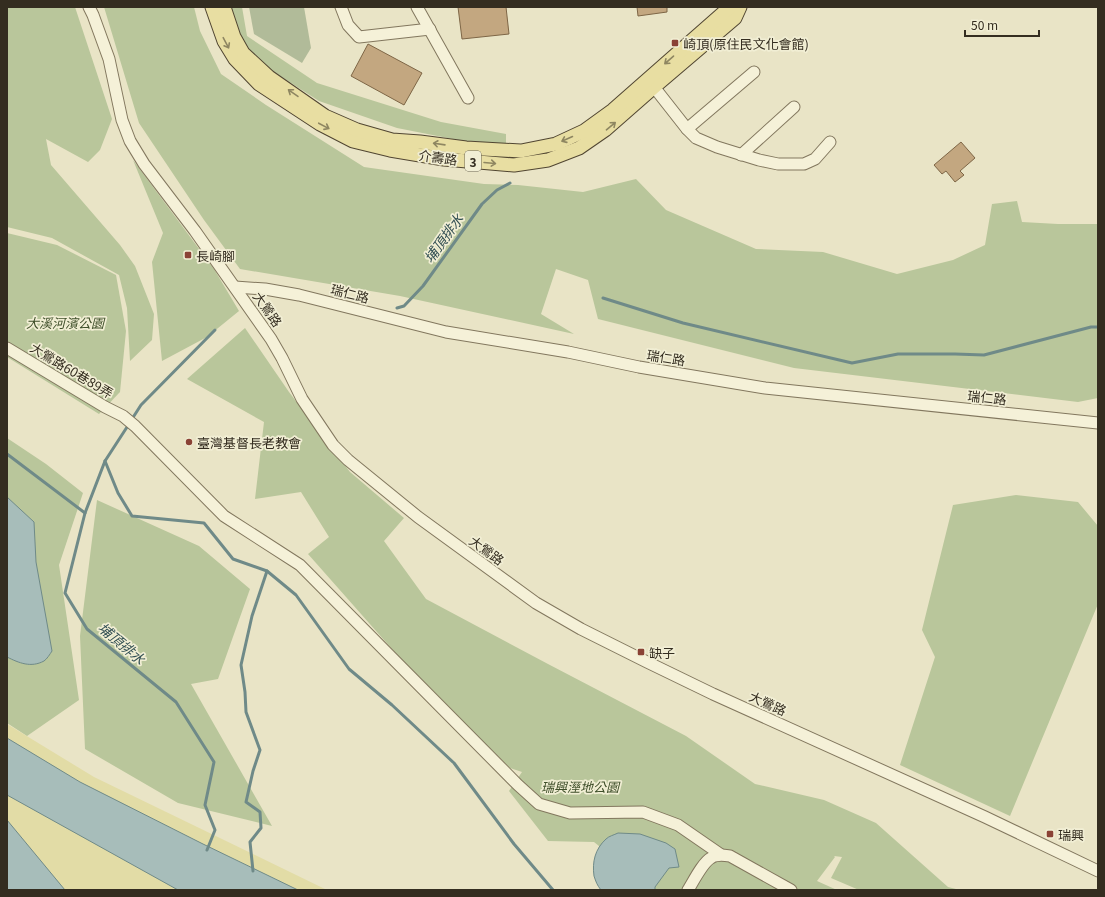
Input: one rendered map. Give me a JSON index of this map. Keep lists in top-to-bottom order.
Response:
{
  "streets": {
    "main road": ["介壽路", "3"],
    "street": ["瑞仁路", "大鶯路", "大鶯路60巷89弄"]
  },
  "crossings": [
    ["瑞仁路", "大鶯路"]
  ],
  "water": ["埔頂排水"],
  "parks": ["大溪河濱公園", "瑞興溼地公園"],
  "places": {
    "transit": [
      "崎頂(原住民文化會館)",
      "長崎腳",
      "缺子",
      "瑞興"
    ],
    "other": ["臺灣基督長老教會"]
  },
  "scale_bar": "50 m"
}
